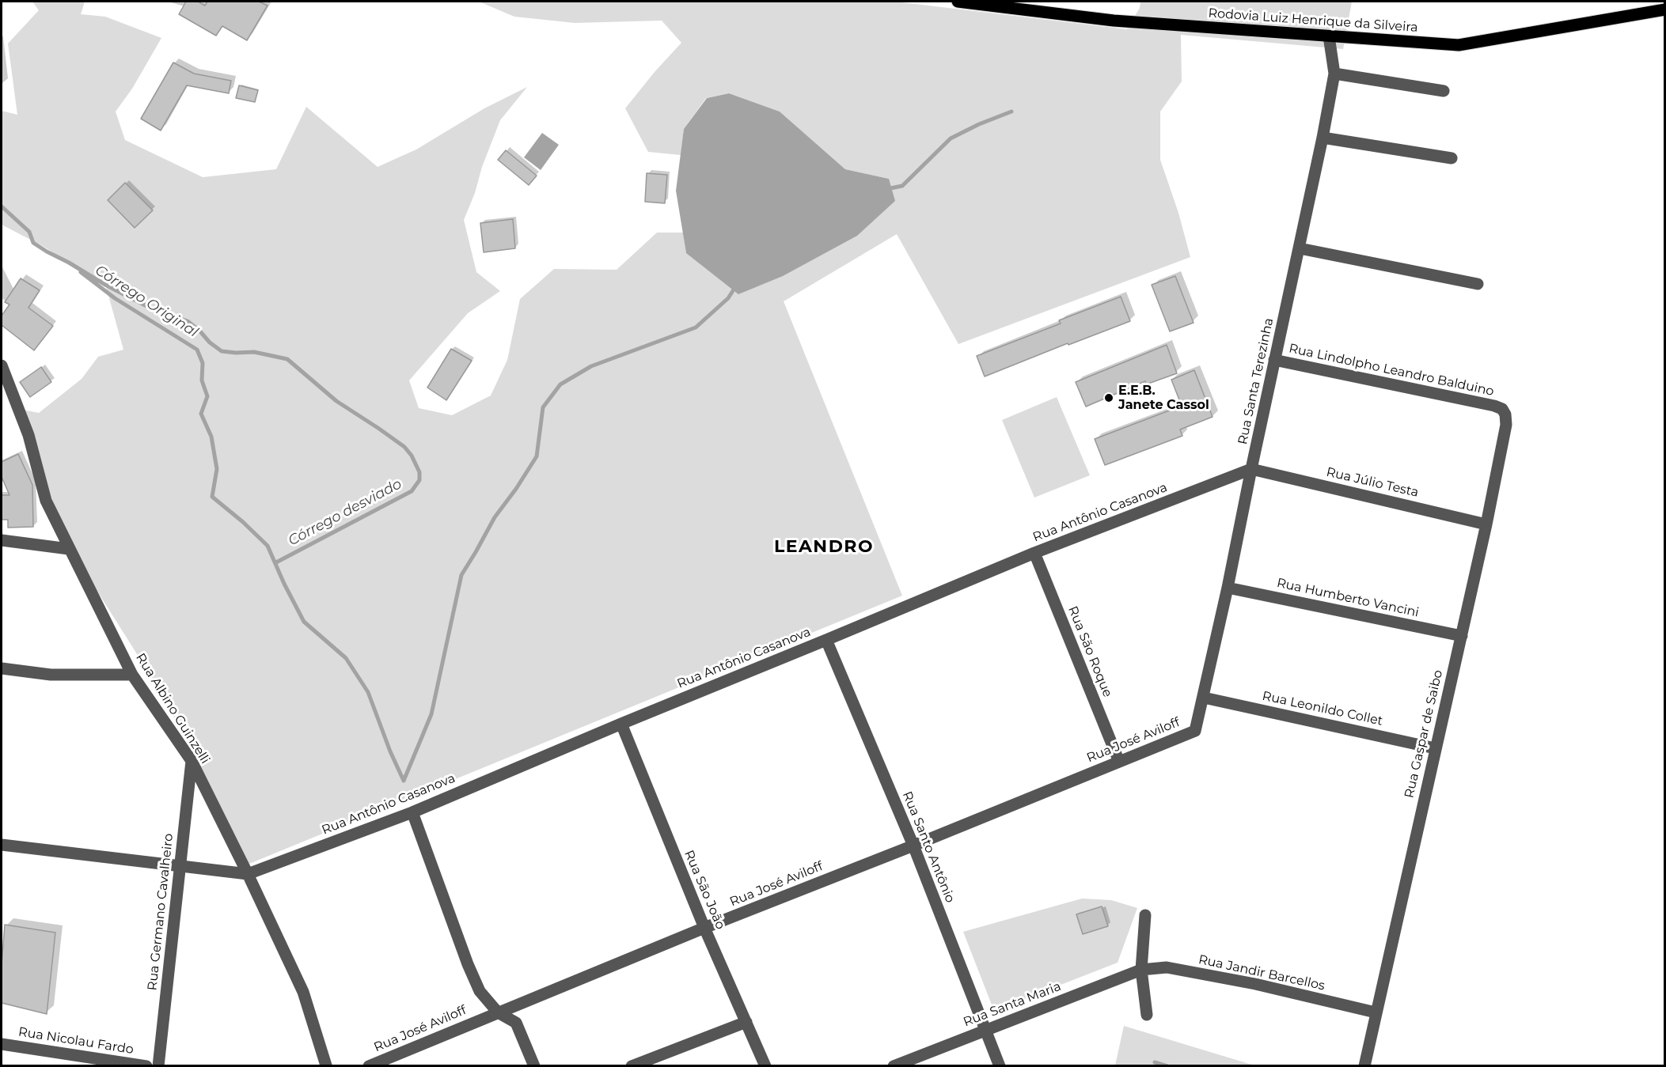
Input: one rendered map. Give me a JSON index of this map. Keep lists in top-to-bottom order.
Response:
{
  "streets": {
    "main road": ["Rodovia Luiz Henrique da Silveira"],
    "street": [
      "Rua Lindolpho Leandro Balduino",
      "Rua Santa Terezinha",
      "Rua Júlio Testa",
      "Rua Antônio Casanova",
      "Rua Humberto Vancini",
      "Rua São Roque",
      "Rua Albino Guinzelli",
      "Rua Leonildo Collet",
      "Rua Gaspar de Saibo",
      "Rua José Aviloff",
      "Rua Santo Antônio",
      "Rua São João",
      "Rua Germano Cavalheiro",
      "Rua Jandir Barcellos",
      "Rua Santa Maria",
      "Rua Nicolau Fardo"
    ]
  },
  "crossings": [
    ["Rodovia Luiz Henrique da Silveira", "Rua Santa Terezinha"],
    ["Rua Lindolpho Leandro Balduino", "Rua Santa Terezinha"],
    ["Rua Lindolpho Leandro Balduino", "Rua Gaspar de Saibo"],
    ["Rua Santa Terezinha", "Rua Júlio Testa"],
    ["Rua Santa Terezinha", "Rua Antônio Casanova"],
    ["Rua Santa Terezinha", "Rua Humberto Vancini"],
    ["Rua Santa Terezinha", "Rua Leonildo Collet"],
    ["Rua Santa Terezinha", "Rua José Aviloff"],
    ["Rua Júlio Testa", "Rua Antônio Casanova"],
    ["Rua Júlio Testa", "Rua Gaspar de Saibo"],
    ["Rua Antônio Casanova", "Rua São Roque"],
    ["Rua Antônio Casanova", "Rua Albino Guinzelli"],
    ["Rua Antônio Casanova", "Rua Santo Antônio"],
    ["Rua Antônio Casanova", "Rua São João"],
    ["Rua Humberto Vancini", "Rua Gaspar de Saibo"],
    ["Rua São Roque", "Rua José Aviloff"],
    ["Rua Albino Guinzelli", "Rua Germano Cavalheiro"],
    ["Rua Leonildo Collet", "Rua Gaspar de Saibo"],
    ["Rua Gaspar de Saibo", "Rua Jandir Barcellos"],
    ["Rua José Aviloff", "Rua Santo Antônio"],
    ["Rua José Aviloff", "Rua São João"],
    ["Rua Santo Antônio", "Rua Santa Maria"],
    ["Rua Jandir Barcellos", "Rua Santa Maria"]
  ],
  "districts": ["LEANDRO"],
  "water": ["Córrego Original", "Córrego desviado"],
  "places": ["E.E.B. Janete Cassol"]
}
